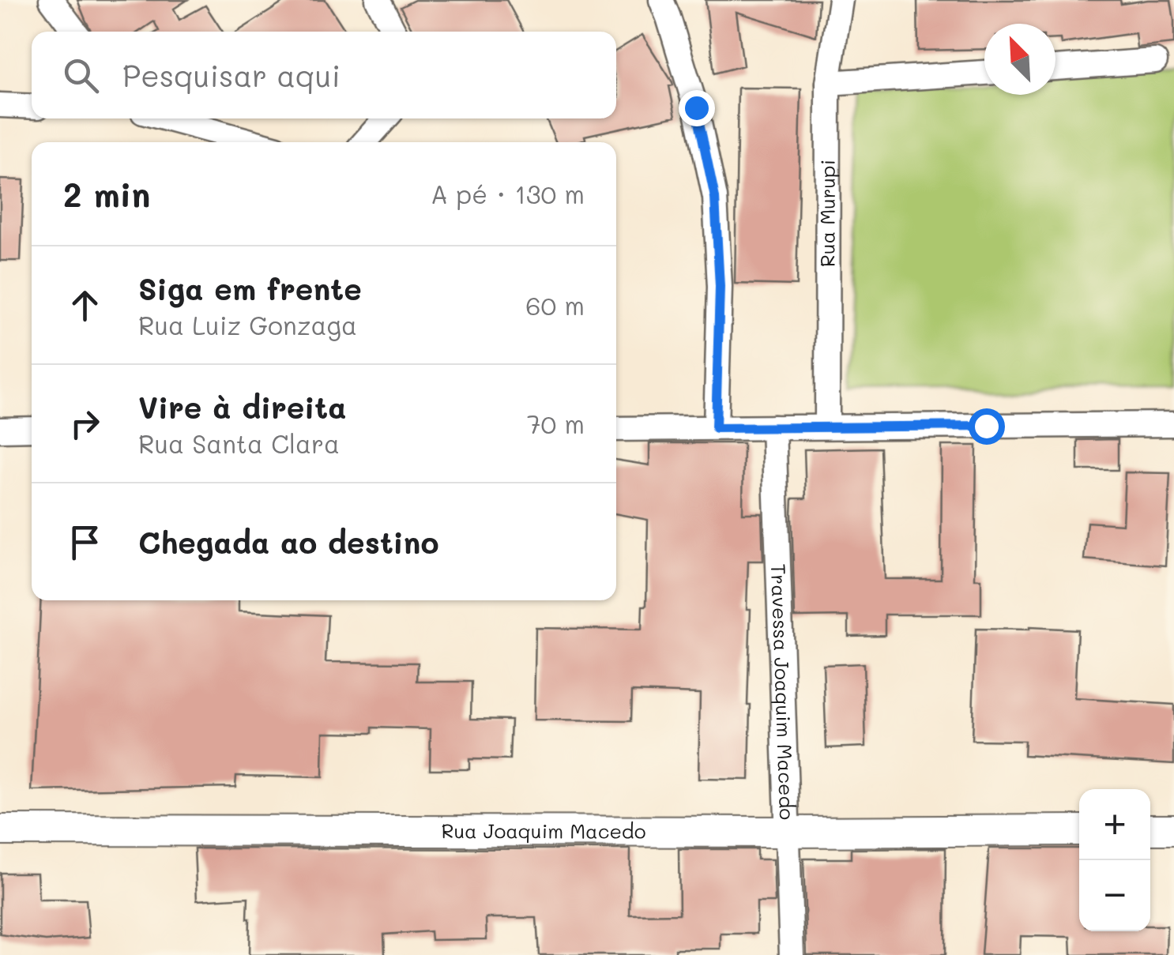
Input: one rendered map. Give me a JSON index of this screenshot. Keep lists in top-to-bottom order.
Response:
{
  "streets": {
    "street": ["Rua Murupi", "Travessa Joaquim Macedo", "Rua Joaquim Macedo"]
  },
  "crossings": [
    ["Travessa Joaquim Macedo", "Rua Joaquim Macedo"]
  ],
  "north": "top left",
  "page": {
    "search": "Pesquisar aqui",
    "heading": ["2 min", "A pé · 130 m"],
    "list": [
      ["Siga em frente", "Rua Luiz Gonzaga", "60 m"],
      ["Vire à direita", "Rua Santa Clara", "70 m"],
      "Chegada ao destino"
    ],
    "map_buttons": ["+", "−"]
  }
}
